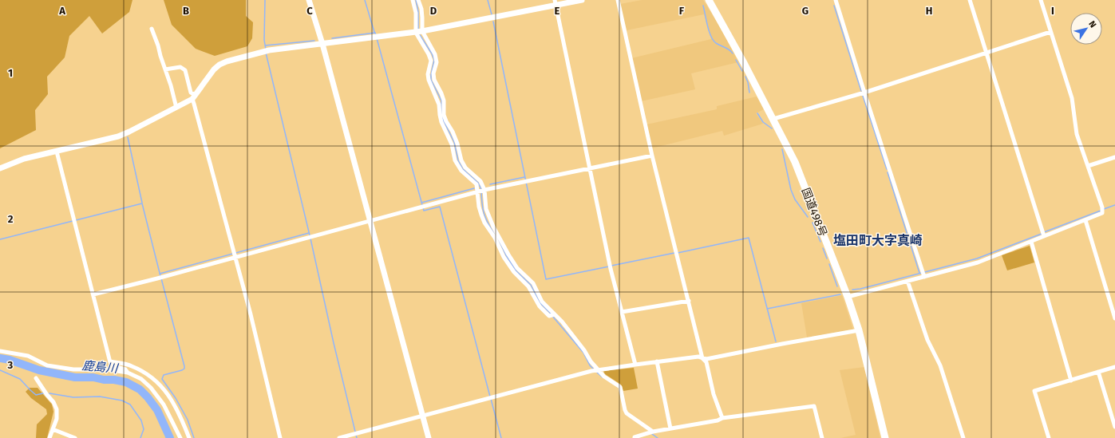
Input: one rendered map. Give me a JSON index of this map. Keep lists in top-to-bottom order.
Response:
{
  "streets": {
    "highway": ["国道498号"]
  },
  "districts": ["塩田町大字真崎"],
  "water": ["鹿島川"],
  "north": "top right",
  "grid": {
    "columns": [
      "A",
      "B",
      "C",
      "D",
      "E",
      "F",
      "G",
      "H",
      "I"
    ],
    "rows": ["1", "2", "3"]
  }
}
